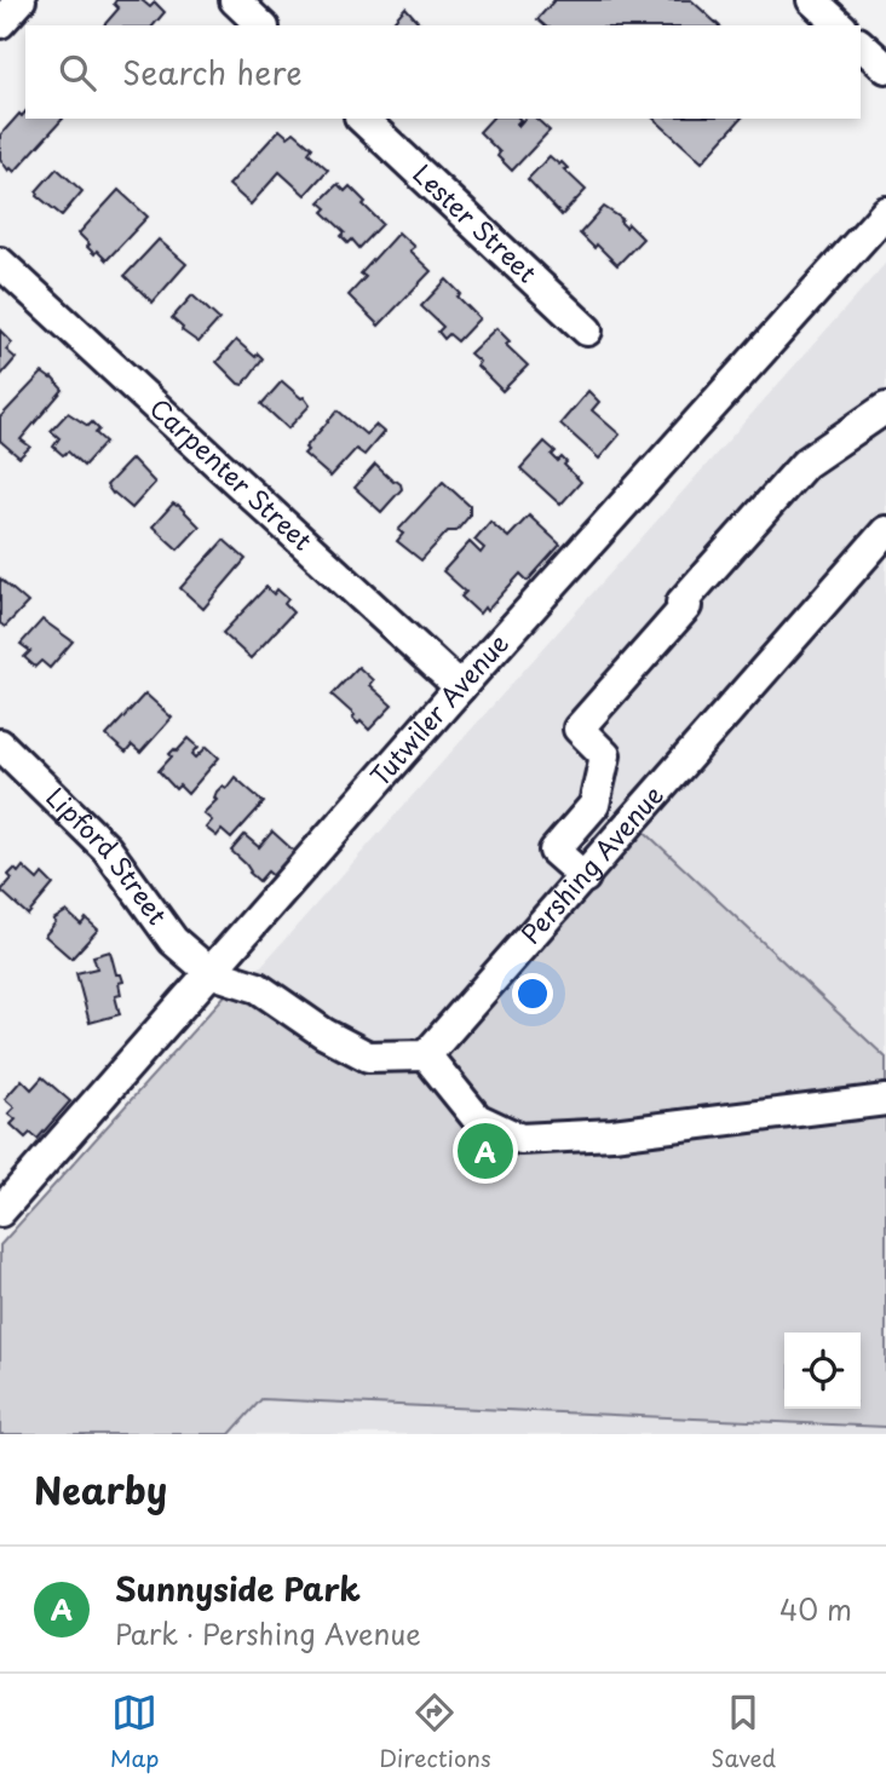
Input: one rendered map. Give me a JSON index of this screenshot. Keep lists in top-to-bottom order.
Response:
{
  "streets": {
    "street": [
      "Lester Street",
      "Carpenter Street",
      "Tutwiler Avenue",
      "Lipford Street",
      "Pershing Avenue"
    ]
  },
  "crossings": [
    ["Carpenter Street", "Tutwiler Avenue"],
    ["Tutwiler Avenue", "Lipford Street"]
  ],
  "page": {
    "search": "Search here",
    "pins": "A",
    "heading": "Nearby",
    "list": [
      {
        "mark": "A",
        "name": "Sunnyside Park",
        "note": "Park · Pershing Avenue",
        "value": "40 m"
      }
    ],
    "nav": ["Map", "Directions", "Saved"]
  }
}
